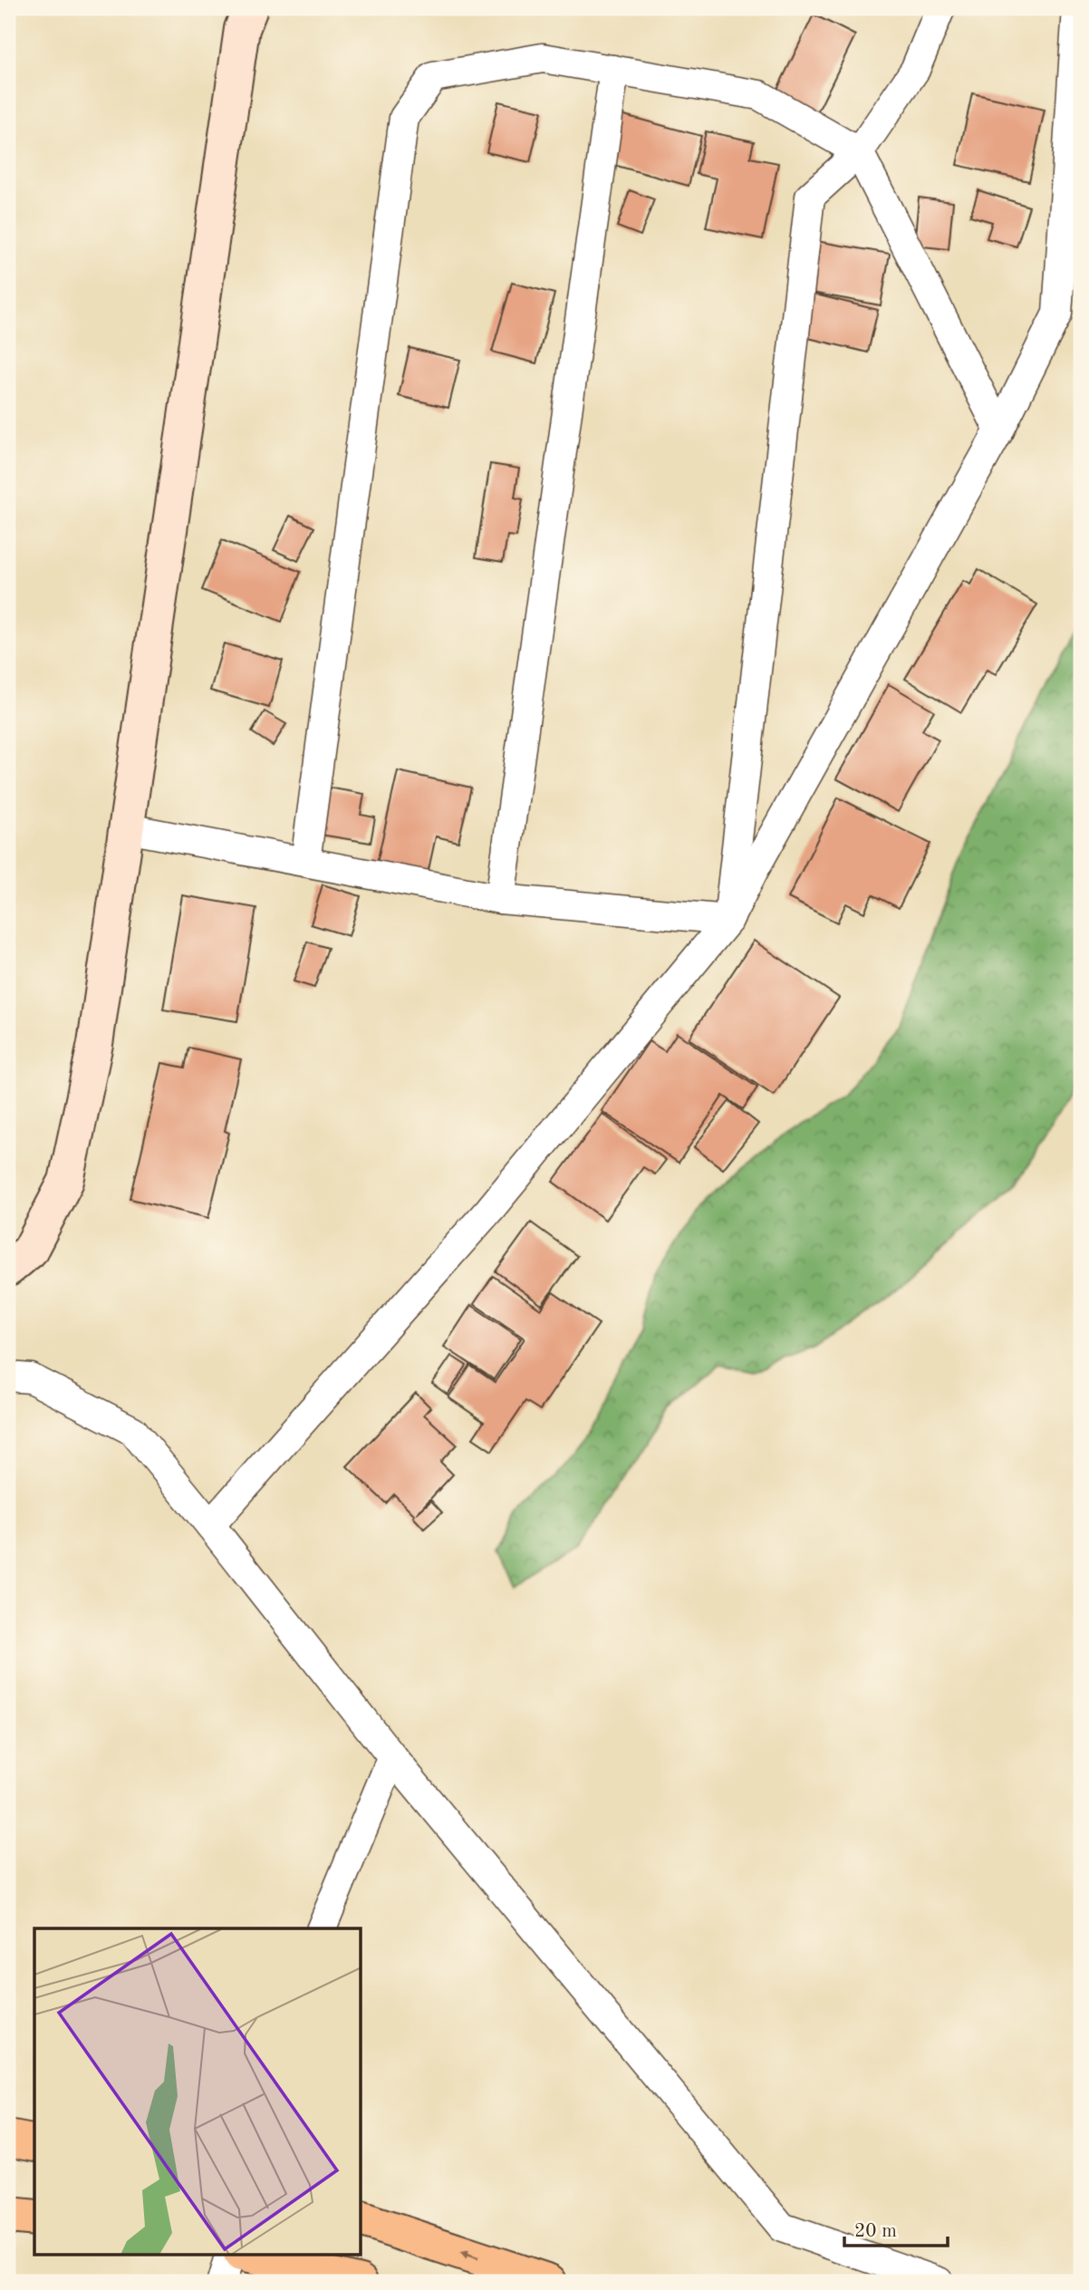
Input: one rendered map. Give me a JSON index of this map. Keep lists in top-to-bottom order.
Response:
{
  "scale_bar": "20 m"
}
